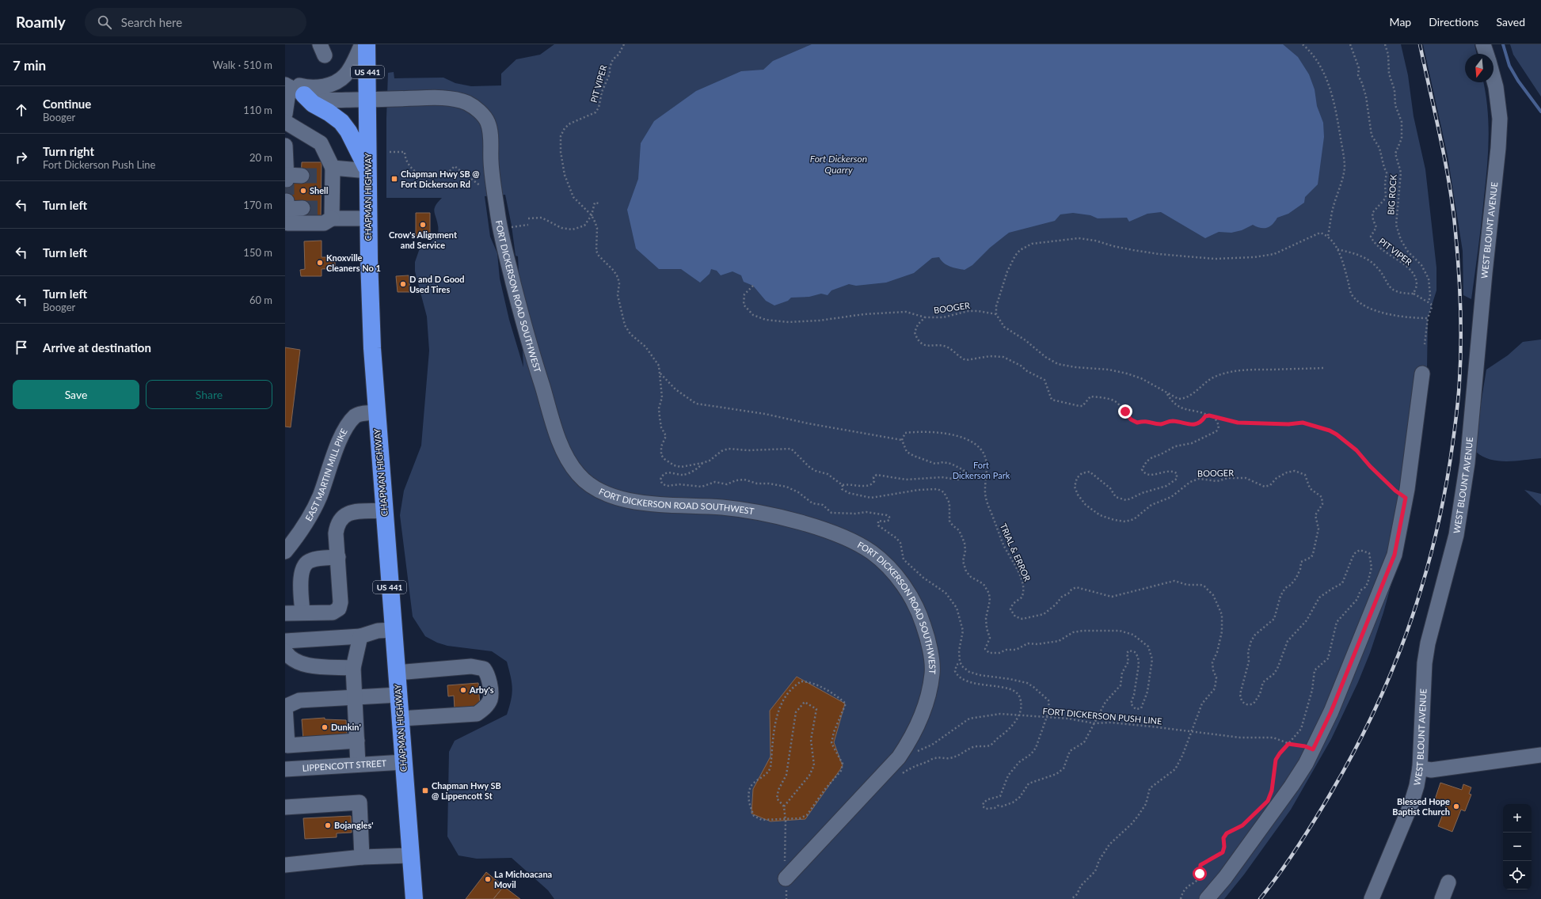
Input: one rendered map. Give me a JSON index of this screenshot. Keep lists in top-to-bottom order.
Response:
{
  "streets": {
    "highway": ["US 441", "CHAPMAN HIGHWAY"],
    "street": [
      "WEST BLOUNT AVENUE",
      "FORT DICKERSON ROAD SOUTHWEST",
      "EAST MARTIN MILL PIKE",
      "LIPPENCOTT STREET"
    ],
    "path": [
      "PIT VIPER",
      "BIG ROCK",
      "BOOGER",
      "TRIAL & ERROR",
      "FORT DICKERSON PUSH LINE"
    ]
  },
  "crossings": [
    ["CHAPMAN HIGHWAY", "FORT DICKERSON ROAD SOUTHWEST"],
    ["CHAPMAN HIGHWAY", "EAST MARTIN MILL PIKE"],
    ["CHAPMAN HIGHWAY", "LIPPENCOTT STREET"],
    ["FORT DICKERSON ROAD SOUTHWEST", "FORT DICKERSON PUSH LINE"],
    ["BOOGER", "FORT DICKERSON PUSH LINE"],
    ["TRIAL & ERROR", "FORT DICKERSON PUSH LINE"]
  ],
  "water": ["Fort Dickerson Quarry"],
  "parks": ["Fort Dickerson Park"],
  "places": {
    "transit": ["Chapman Hwy SB @ Fort Dickerson Rd", "Chapman Hwy SB @ Lippencott St"],
    "other": [
      "Shell",
      "Crow's Alignment and Service",
      "Knoxville Cleaners No 1",
      "D and D Good Used Tires",
      "Arby's",
      "Dunkin'",
      "Blessed Hope Baptist Church",
      "Bojangles'",
      "La Michoacana Movil"
    ]
  },
  "north": "bottom",
  "page": {
    "header": "Roamly",
    "search": "Search here",
    "nav": ["Map", "Directions", "Saved"],
    "heading": ["7 min", "Walk · 510 m"],
    "list": [
      ["Continue", "Booger", "110 m"],
      ["Turn right", "Fort Dickerson Push Line", "20 m"],
      ["Turn left", "170 m"],
      ["Turn left", "150 m"],
      ["Turn left", "Booger", "60 m"],
      "Arrive at destination"
    ],
    "buttons": ["Save", "Share"],
    "map_buttons": ["+", "−"]
  }
}
